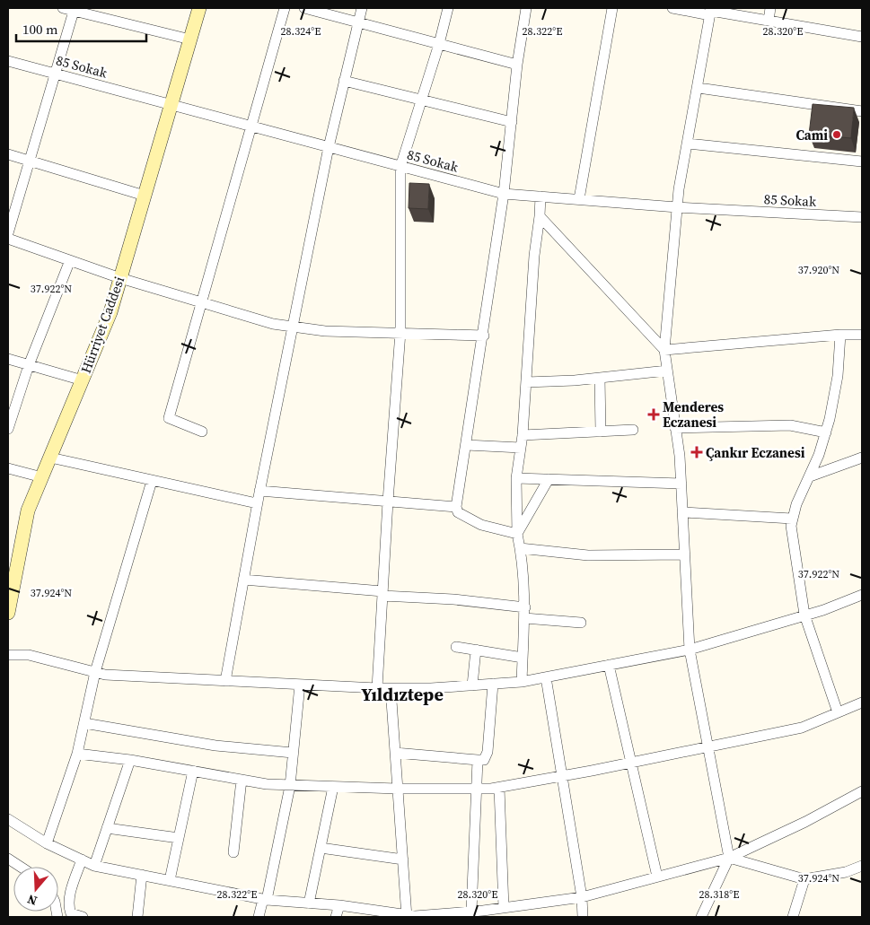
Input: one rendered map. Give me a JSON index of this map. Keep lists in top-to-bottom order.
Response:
{
  "streets": {
    "street": ["85 Sokak", "Hürriyet Caddesi"]
  },
  "crossings": [
    ["85 Sokak", "Hürriyet Caddesi"]
  ],
  "districts": ["Yıldıztepe"],
  "places": {
    "other": ["Cami"],
    "health": ["Menderes Eczanesi", "Çankır Eczanesi"]
  },
  "scale_bar": "100 m",
  "north": "bottom",
  "coordinates": [
    "28.324°E",
    "28.322°E",
    "28.320°E",
    "37.920°N",
    "37.922°N",
    "37.924°N",
    "28.318°E"
  ]
}
